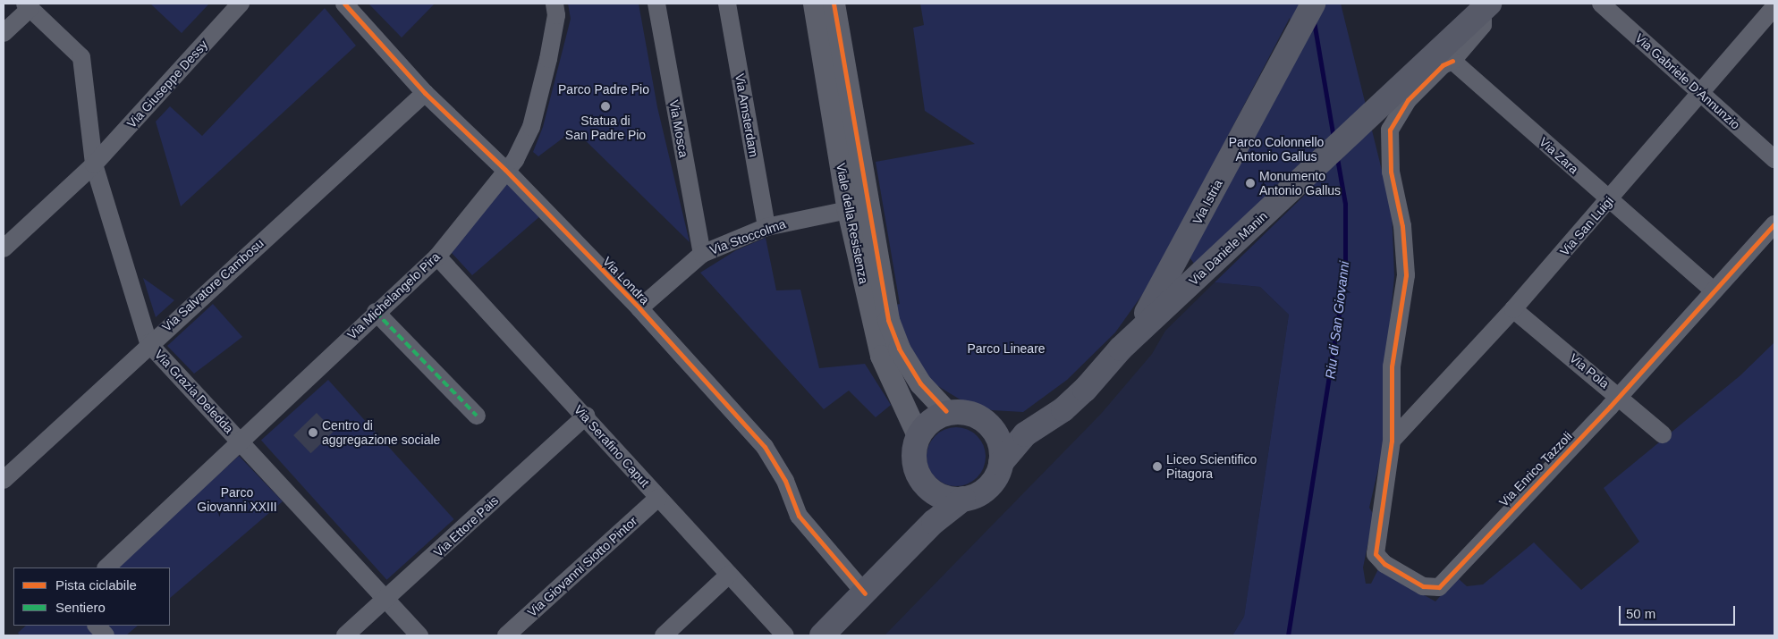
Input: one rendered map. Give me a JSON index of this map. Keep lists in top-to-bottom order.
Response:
{
  "streets": {
    "main road": ["Via Istria", "Via Daniele Manin"],
    "street": [
      "Via Gabriele D'Annunzio",
      "Via Giuseppe Dessy",
      "Via Amsterdam",
      "Via Mosca",
      "Via Zara",
      "Viale della Resistenza",
      "Via San Luigi",
      "Via Stoccolma",
      "Via Londra",
      "Via Salvatore Cambosu",
      "Via Michelangelo Pira",
      "Via Pola",
      "Via Grazia Deledda",
      "Via Serafino Caput",
      "Via Enrico Tazzoli",
      "Via Ettore Pais",
      "Via Giovanni Siotto Pintor"
    ]
  },
  "crossings": [
    ["Via Gabriele D'Annunzio", "Via San Luigi"],
    ["Via Giuseppe Dessy", "Via Grazia Deledda"],
    ["Via Amsterdam", "Via Stoccolma"],
    ["Via Mosca", "Via Stoccolma"],
    ["Via Zara", "Via San Luigi"],
    ["Via Zara", "Via Enrico Tazzoli"],
    ["Via Istria", "Via Daniele Manin"],
    ["Viale della Resistenza", "Via Stoccolma"],
    ["Viale della Resistenza", "Via Daniele Manin"],
    ["Via San Luigi", "Via Pola"],
    ["Via San Luigi", "Via Enrico Tazzoli"],
    ["Via Stoccolma", "Via Londra"],
    ["Via Londra", "Via Salvatore Cambosu"],
    ["Via Londra", "Via Michelangelo Pira"],
    ["Via Salvatore Cambosu", "Via Grazia Deledda"],
    ["Via Michelangelo Pira", "Via Grazia Deledda"],
    ["Via Michelangelo Pira", "Via Serafino Caput"],
    ["Via Pola", "Via Enrico Tazzoli"],
    ["Via Grazia Deledda", "Via Ettore Pais"],
    ["Via Serafino Caput", "Via Ettore Pais"],
    ["Via Serafino Caput", "Via Giovanni Siotto Pintor"]
  ],
  "water": ["Riu di San Giovanni"],
  "parks": [
    "Parco Padre Pio",
    "Parco Colonnello Antonio Gallus",
    "Parco Lineare",
    "Parco Giovanni XXIII"
  ],
  "places": [
    "Statua di San Padre Pio",
    "Monumento Antonio Gallus",
    "Centro di aggregazione sociale",
    "Liceo Scientifico Pitagora"
  ],
  "legend": ["Pista ciclabile", "Sentiero"],
  "scale_bar": "50 m"
}
